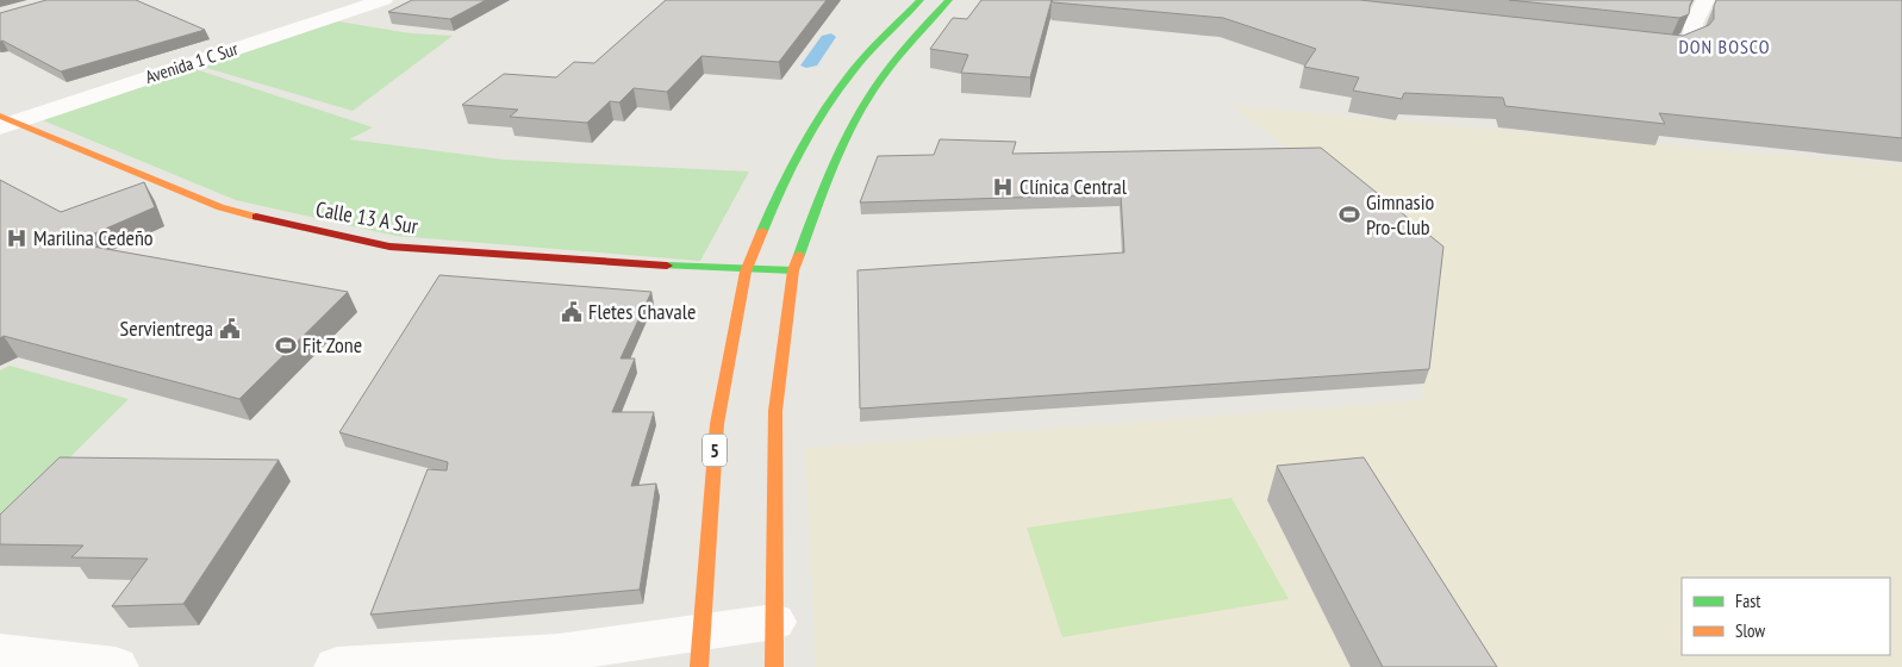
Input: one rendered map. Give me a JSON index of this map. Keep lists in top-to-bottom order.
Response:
{
  "streets": {
    "main road": ["Calle 13 A Sur", "5"],
    "street": ["Avenida 1 C Sur"]
  },
  "crossings": [
    ["Avenida 1 C Sur", "Calle 13 A Sur"],
    ["Calle 13 A Sur", "5"]
  ],
  "districts": ["DON BOSCO"],
  "places": {
    "hospital": ["Clínica Central", "Marilina Cedeño"],
    "sports": ["Gimnasio Pro-Club", "Fit Zone"],
    "public building": ["Fletes Chavale", "Servientrega"]
  },
  "legend": ["Fast", "Slow"]
}
